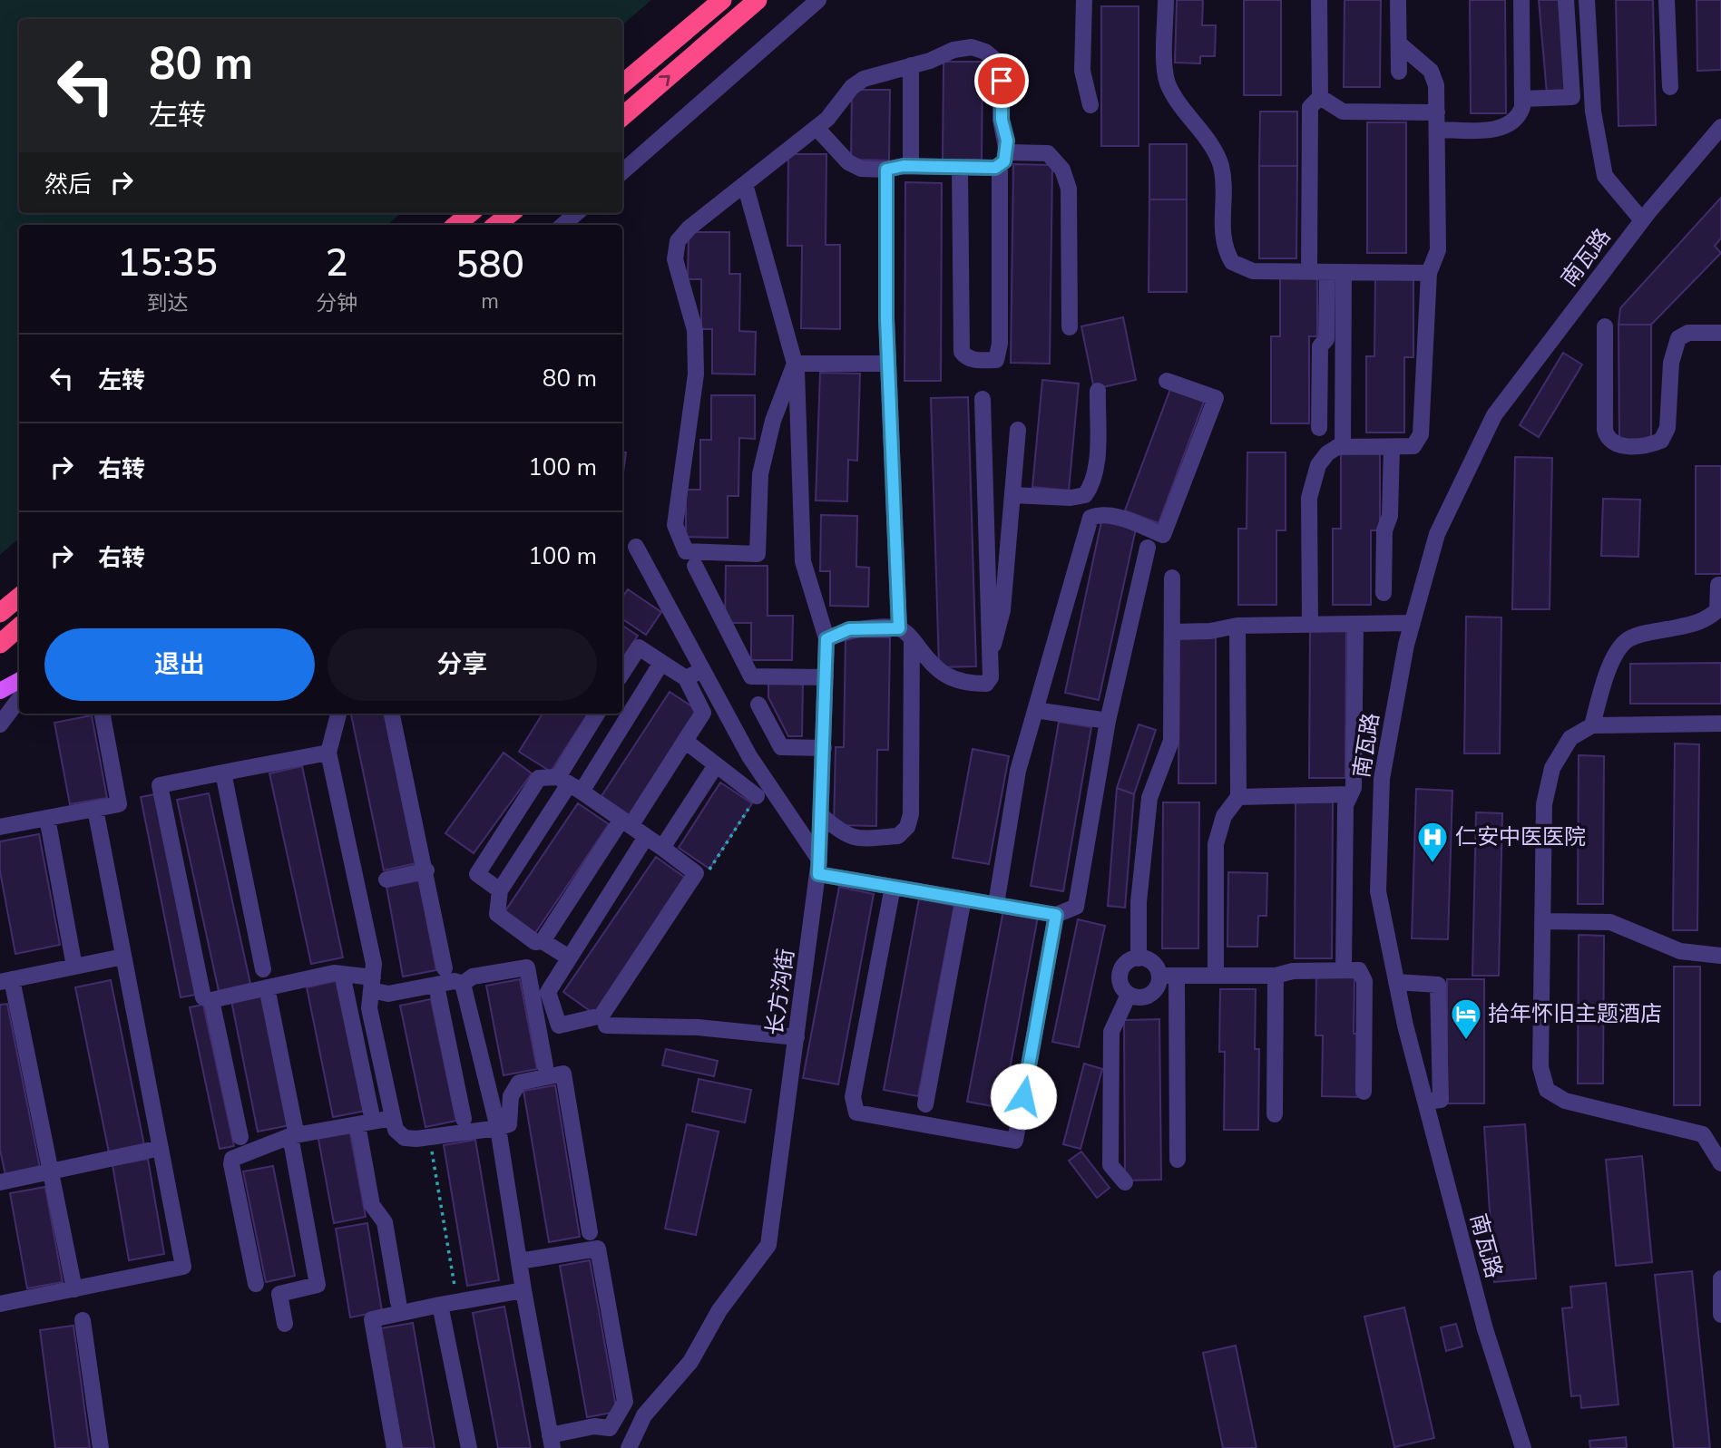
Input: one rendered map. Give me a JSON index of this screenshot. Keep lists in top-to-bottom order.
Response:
{
  "streets": {
    "street": ["南瓦路", "长方沟街"]
  },
  "places": {
    "hospital": ["仁安中医医院"],
    "hotel": ["拾年怀旧主题酒店"]
  },
  "page": {
    "turn": ["80 m", "左转"],
    "then": "然后",
    "eta": [
      "15:35",
      "到达",
      "2",
      "分钟",
      "580",
      "m"
    ],
    "list": [
      {
        "name": "左转",
        "value": "80 m"
      },
      {
        "name": "右转",
        "value": "100 m"
      },
      {
        "name": "右转",
        "value": "100 m"
      }
    ],
    "buttons": ["退出", "分享"]
  }
}
